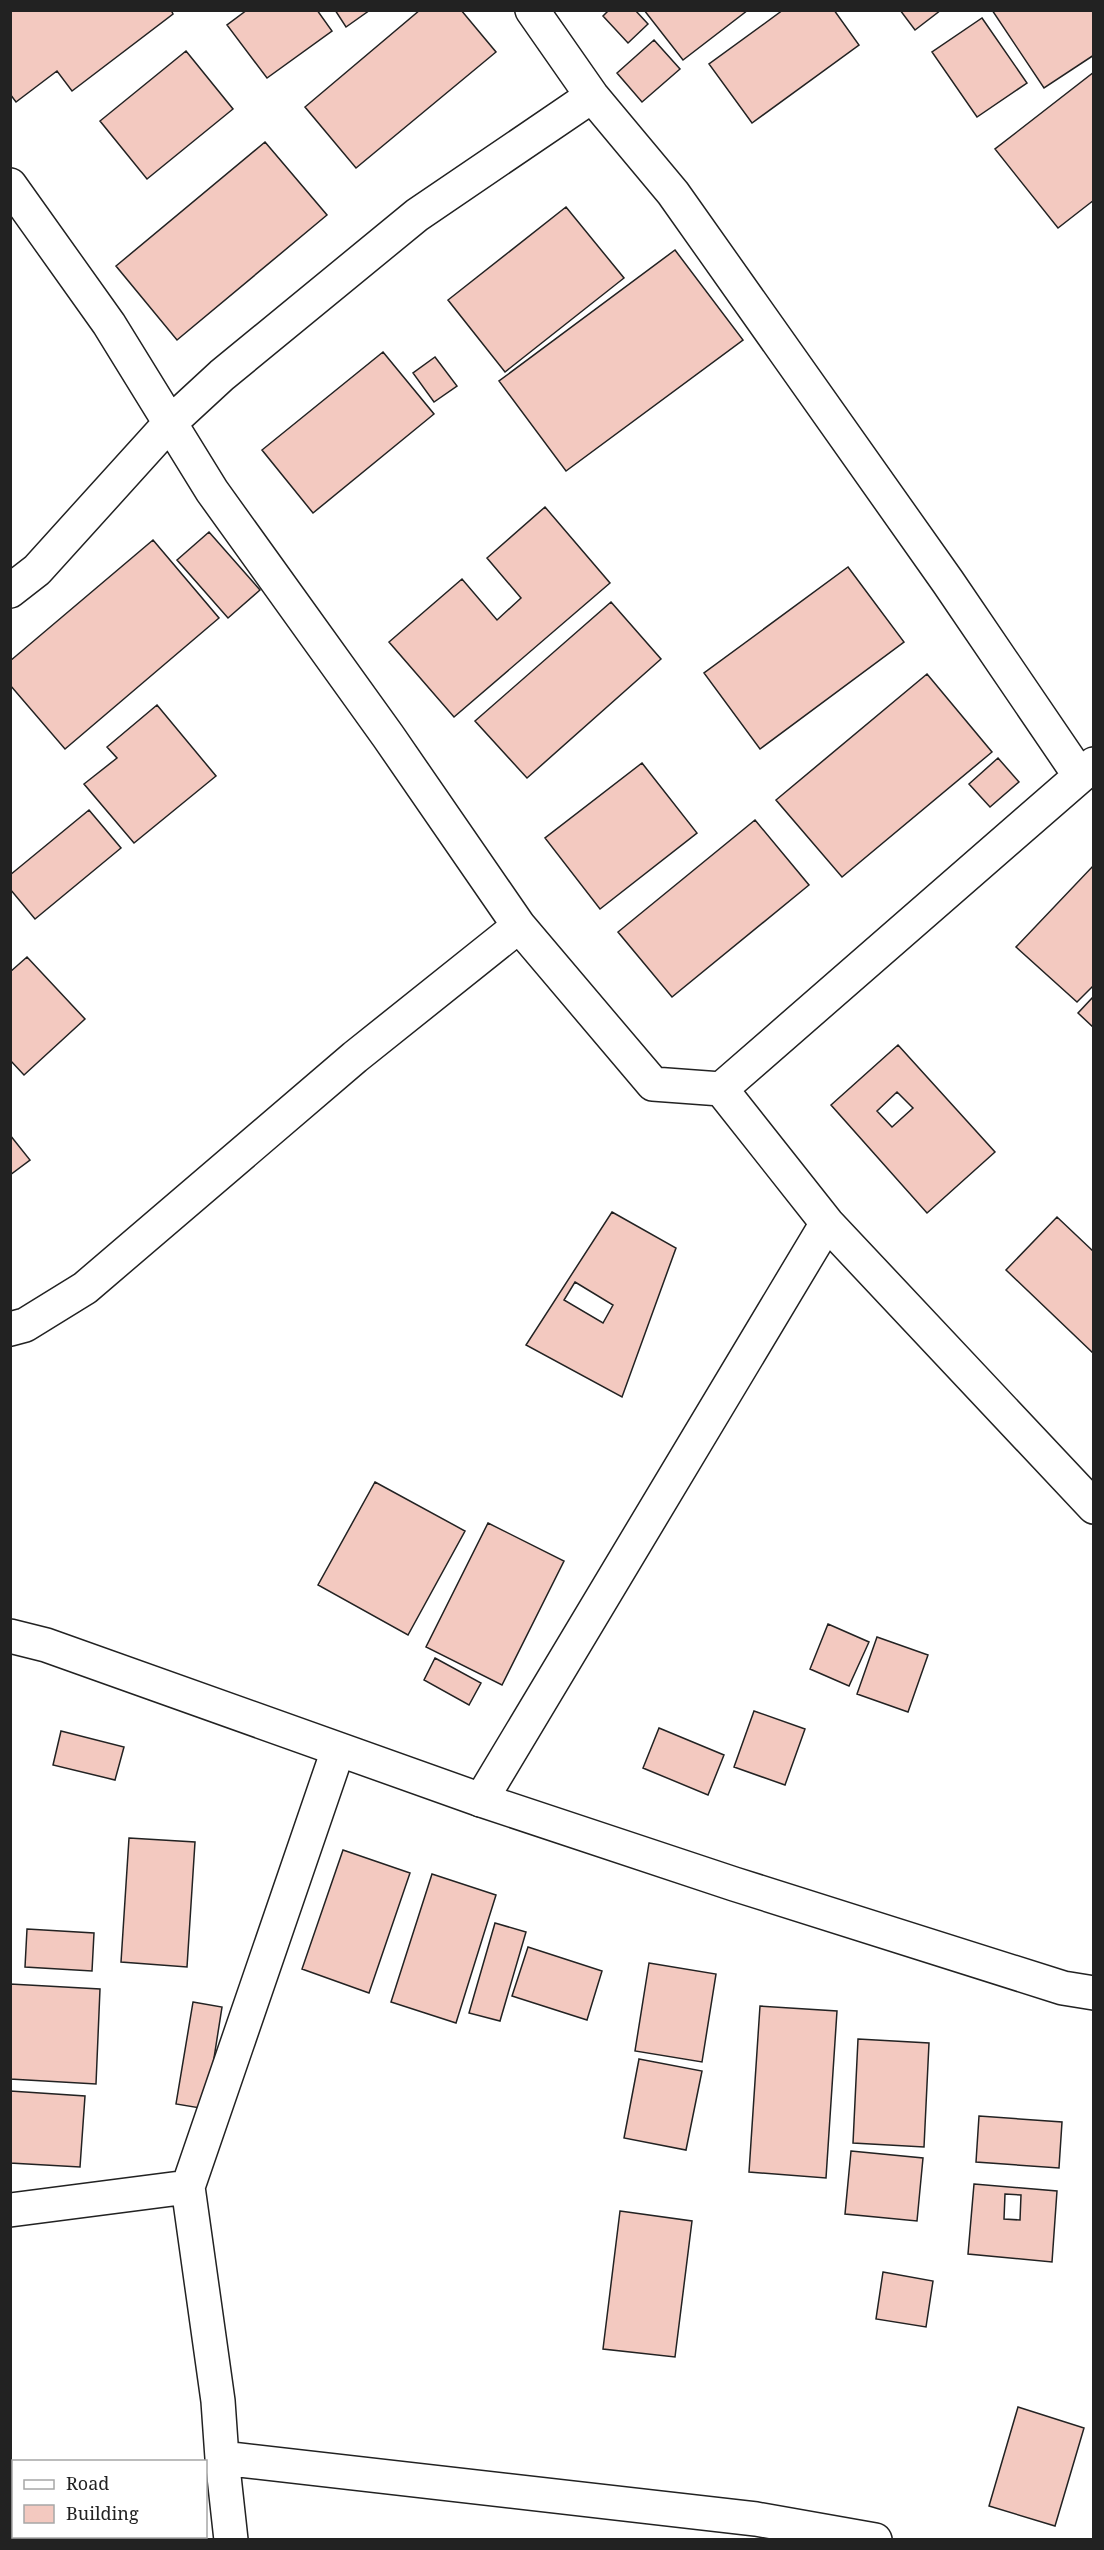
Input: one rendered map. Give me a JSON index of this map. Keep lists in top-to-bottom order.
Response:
{
  "legend": ["Road", "Building"]
}
